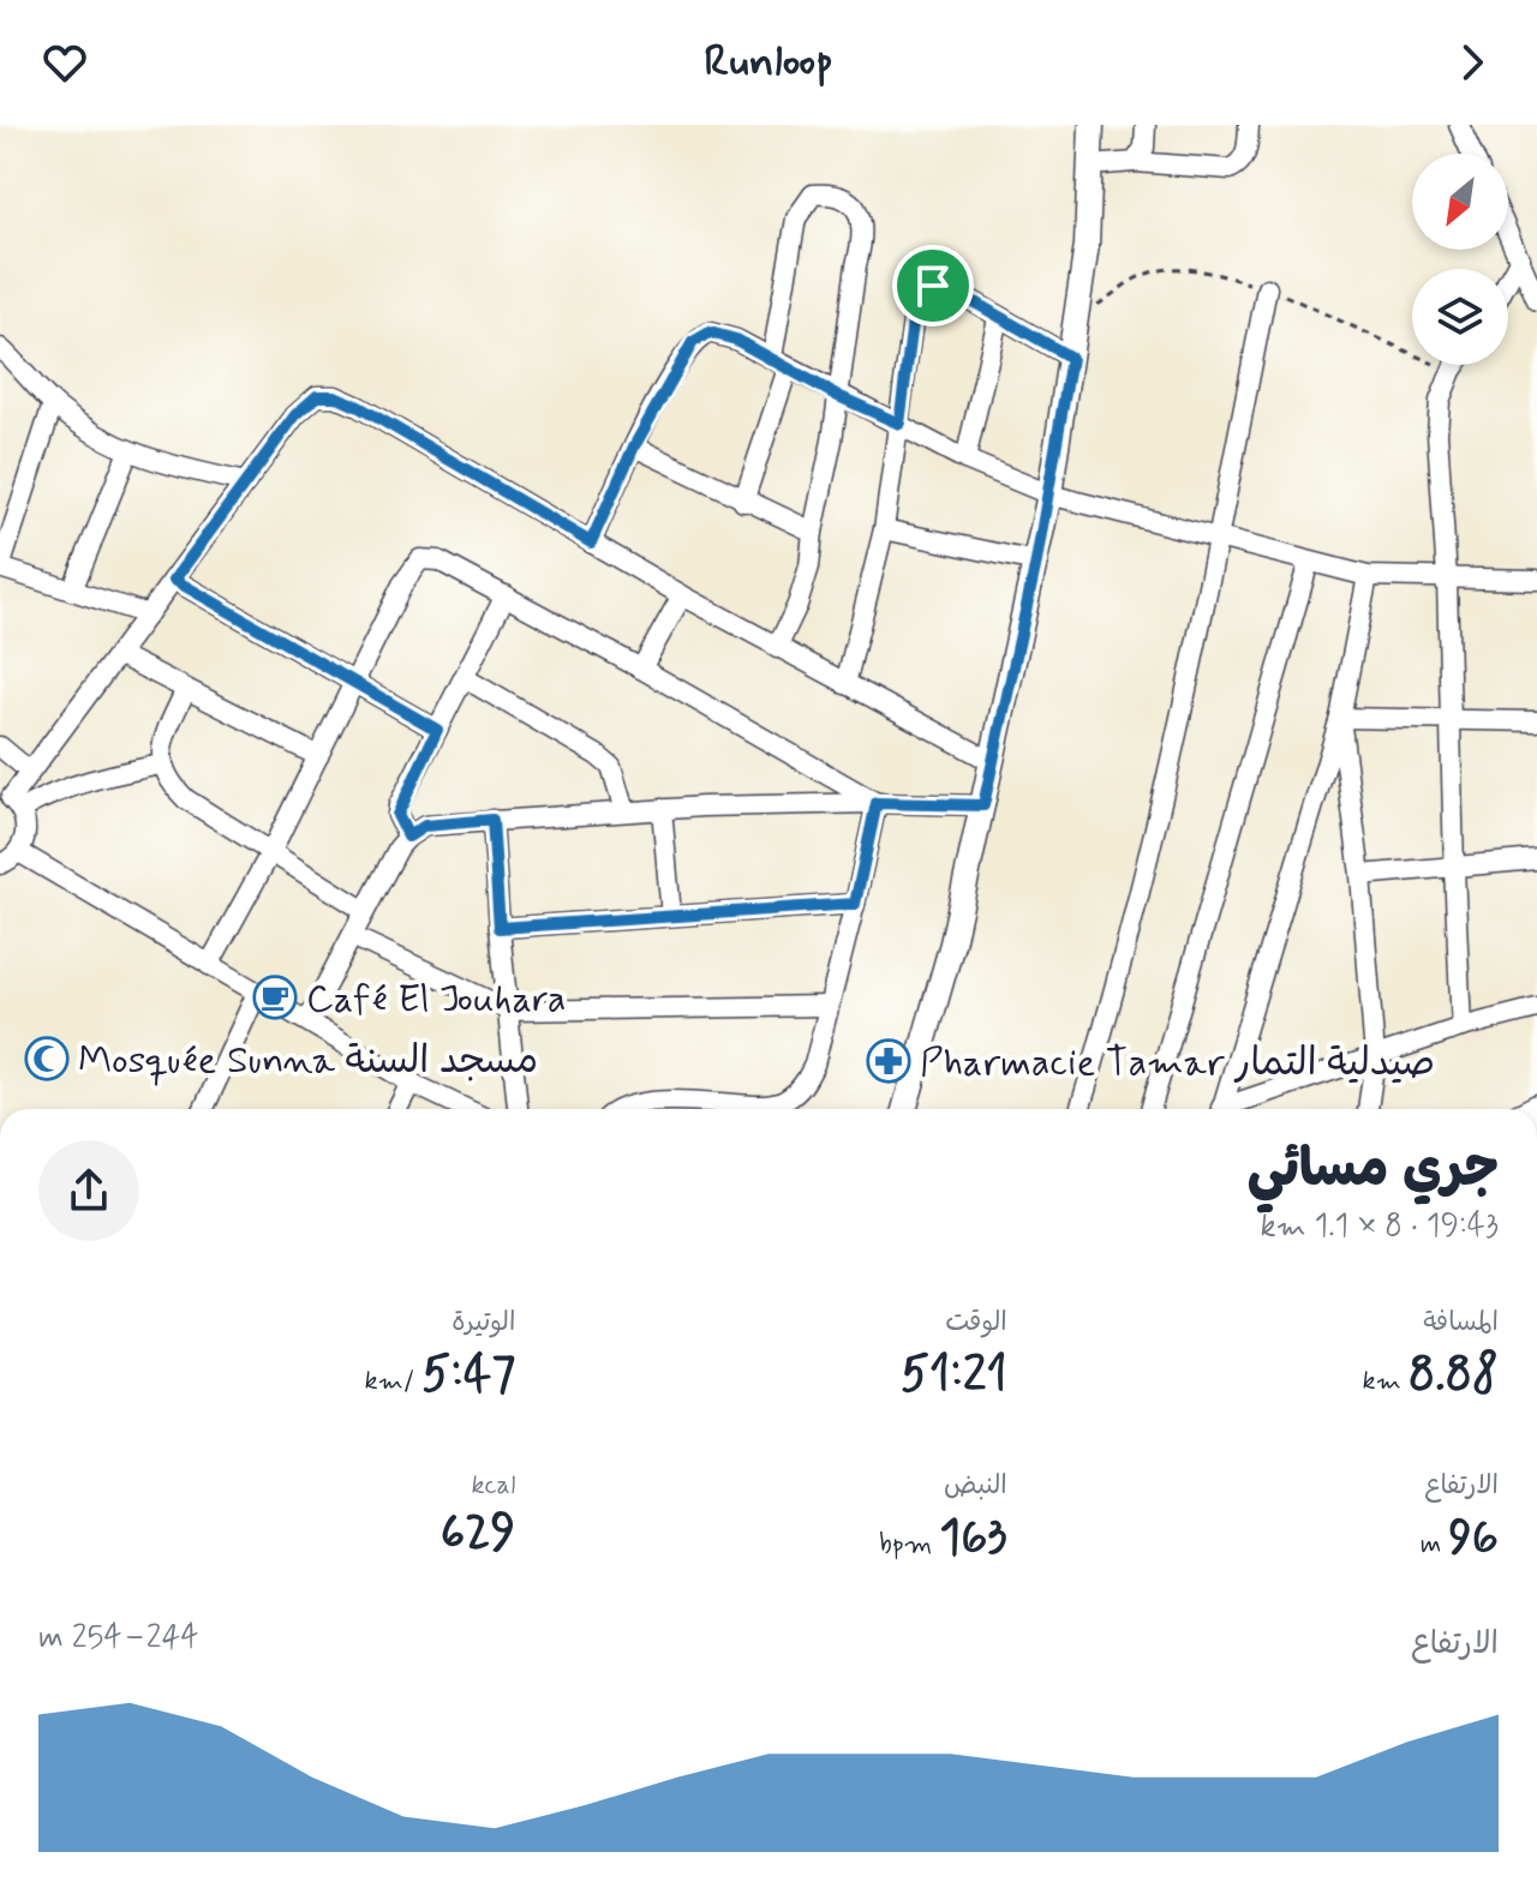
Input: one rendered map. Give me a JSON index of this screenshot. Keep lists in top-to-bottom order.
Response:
{
  "places": {
    "cafe": ["Café El Jouhara"],
    "mosque": ["Mosquée Sunna مسجد السنة"],
    "pharmacy": ["Pharmacie Tamar صيدلية التمار"]
  },
  "north": "bottom left",
  "page": {
    "header": "Runloop",
    "heading": ["جري مسائي", "19:43 · 8 × 1.1 km"],
    "stats": [
      ["المسافة", "8.88 km"],
      ["الوقت", "51:21"],
      ["الوتيرة", "5:47 /km"],
      ["الارتفاع", "96 m"],
      ["النبض", "163 bpm"],
      ["kcal", "629"]
    ],
    "chart": ["الارتفاع", "244–254 m"]
  }
}
